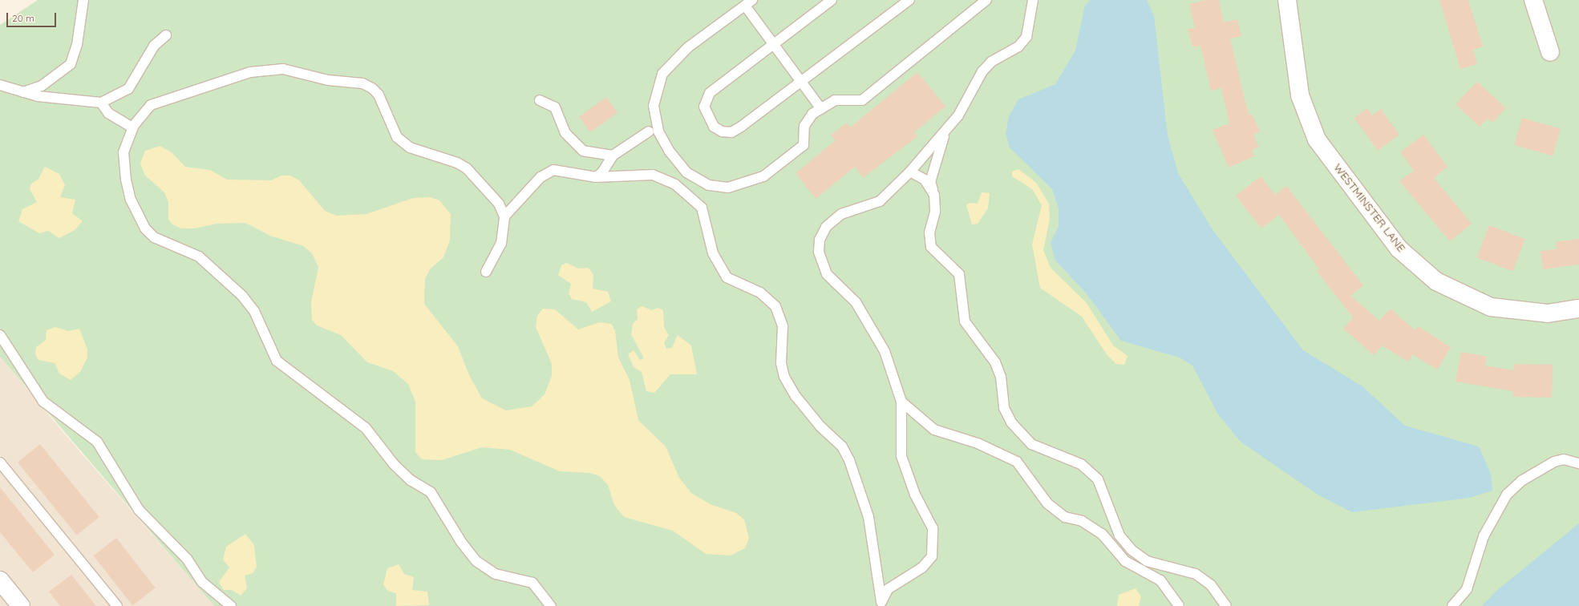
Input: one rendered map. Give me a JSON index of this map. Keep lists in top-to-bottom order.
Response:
{
  "streets": {
    "street": ["WESTMINSTER LANE"]
  },
  "scale_bar": "20 m"
}
